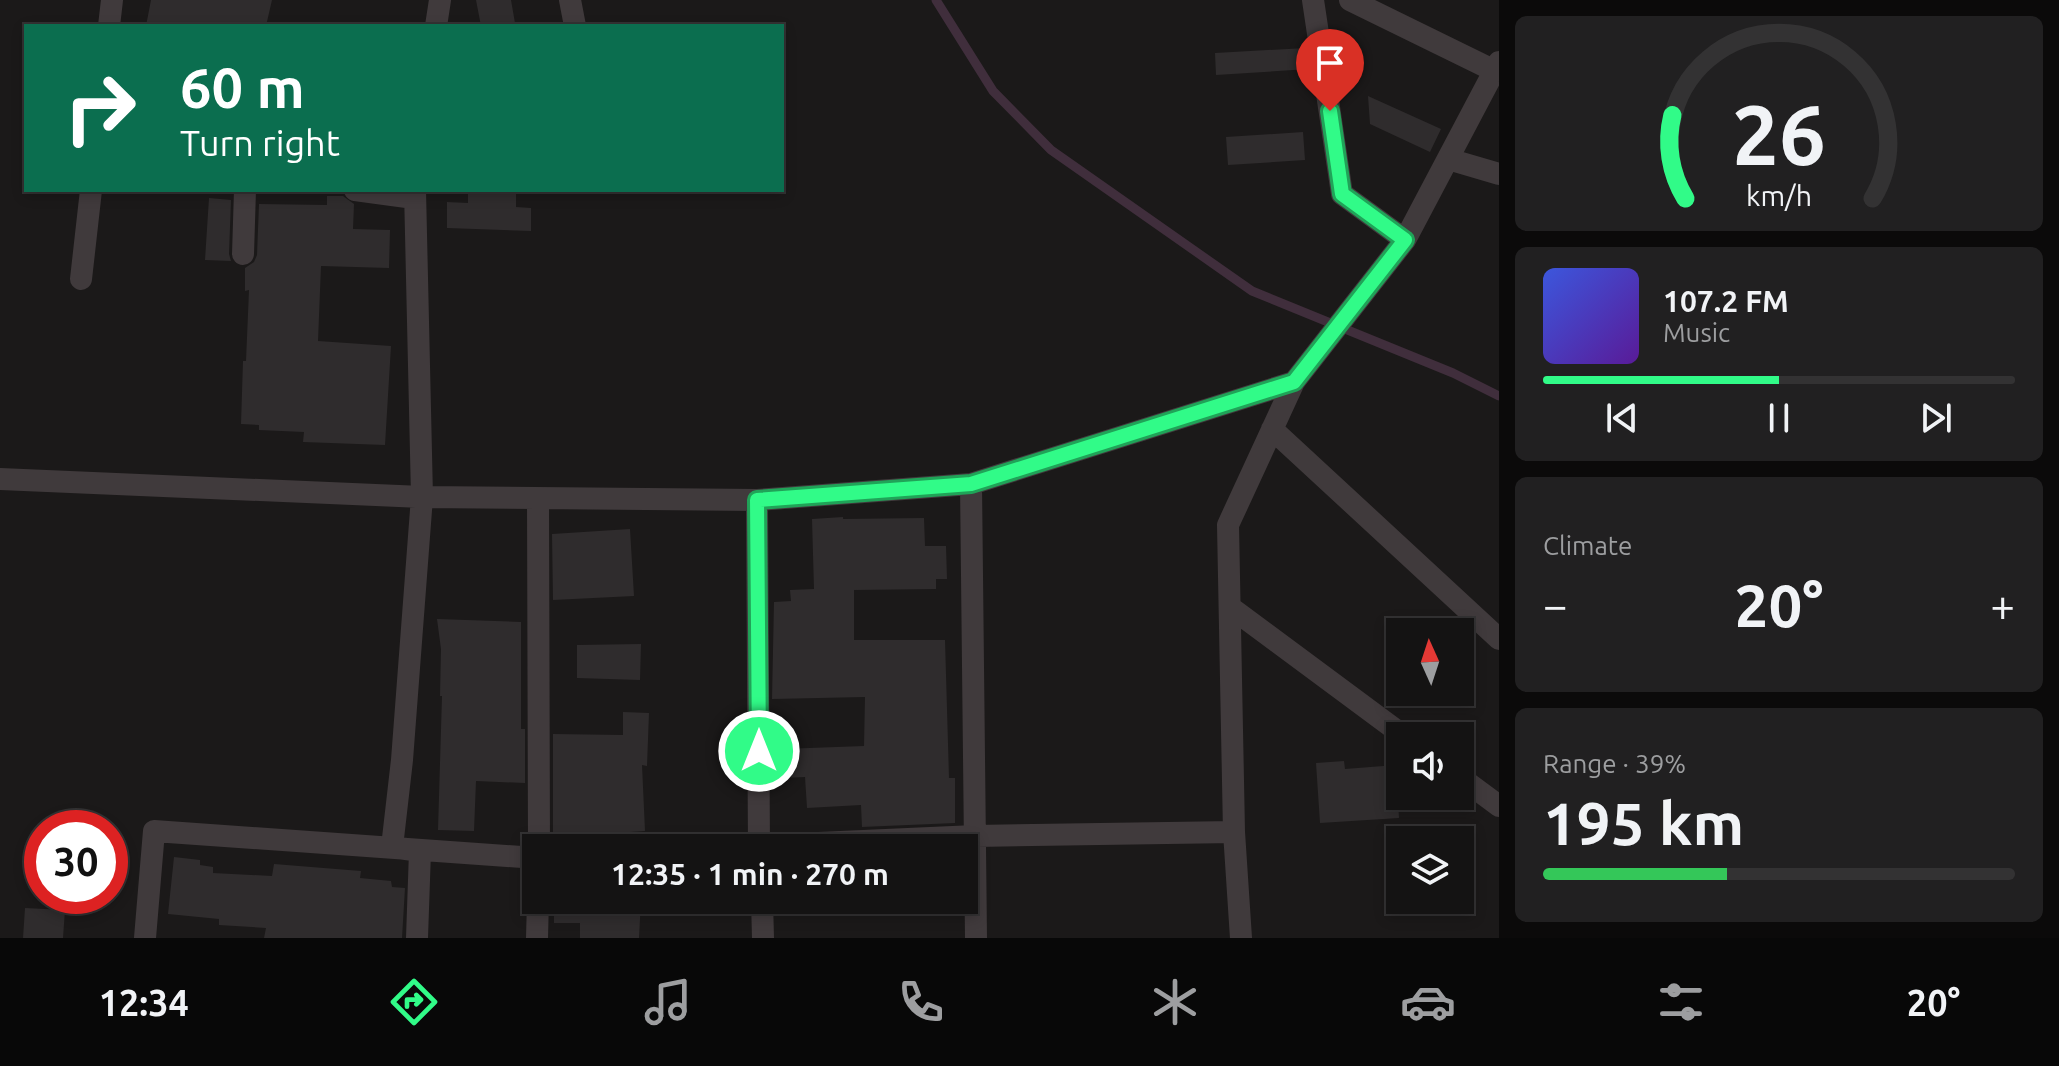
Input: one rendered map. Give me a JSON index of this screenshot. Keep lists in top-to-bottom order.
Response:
{
  "north": "top",
  "page": {
    "turn": ["60 m", "Turn right"],
    "song": ["107.2 FM", "Music"],
    "tile": [
      "Climate",
      ["Range · 39%", "195 km"]
    ],
    "heat": ["−", "20°", "+"],
    "limit": "30",
    "trip": "12:35 · 1 min · 270 m",
    "tabs": ["12:34", "20°"],
    "gauge": ["26", "km/h"]
  }
}
